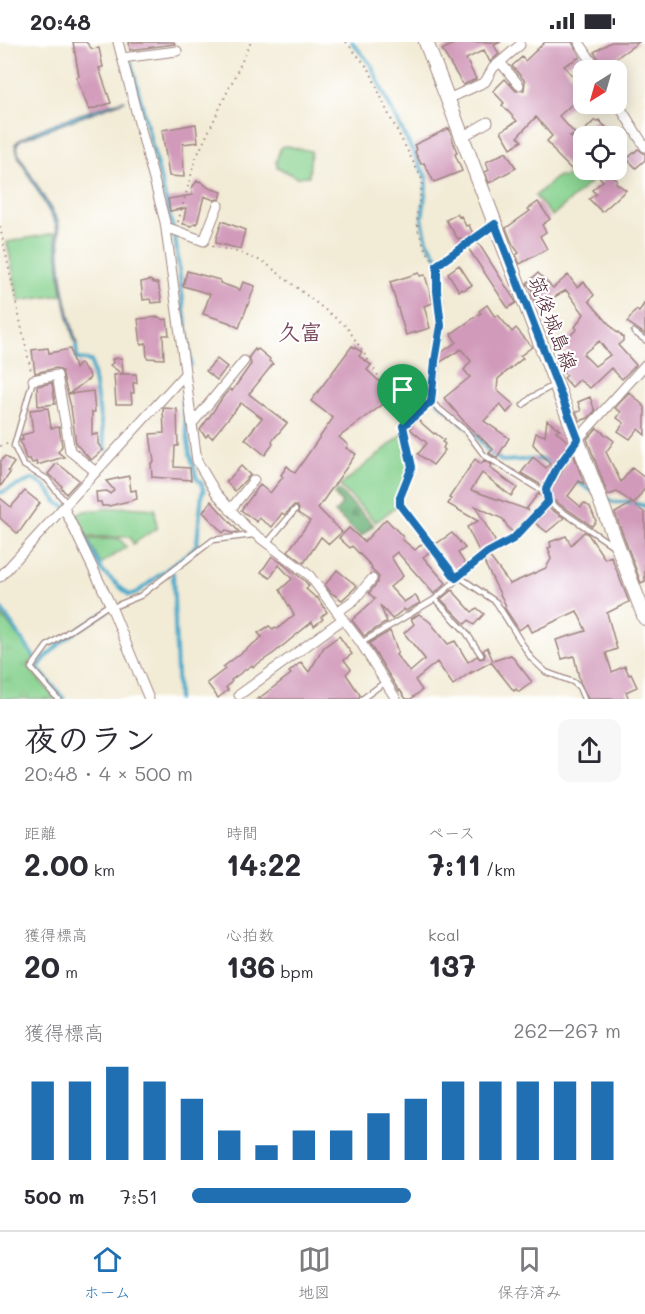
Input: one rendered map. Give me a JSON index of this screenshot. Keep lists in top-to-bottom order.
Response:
{
  "streets": {
    "street": ["筑後城島線"]
  },
  "districts": ["久富"],
  "north": "bottom left",
  "page": {
    "status": "20:48",
    "heading": ["夜のラン", "20:48 · 4 × 500 m"],
    "stats": [
      ["距離", "2.00 km"],
      ["時間", "14:22"],
      ["ペース", "7:11 /km"],
      ["獲得標高", "20 m"],
      ["心拍数", "136 bpm"],
      ["kcal", "137"]
    ],
    "chart": ["獲得標高", "262–267 m"],
    "list": [
      {
        "name": "500 m",
        "note": "7:51"
      }
    ],
    "tabs": ["ホーム", "地図", "保存済み"]
  }
}
